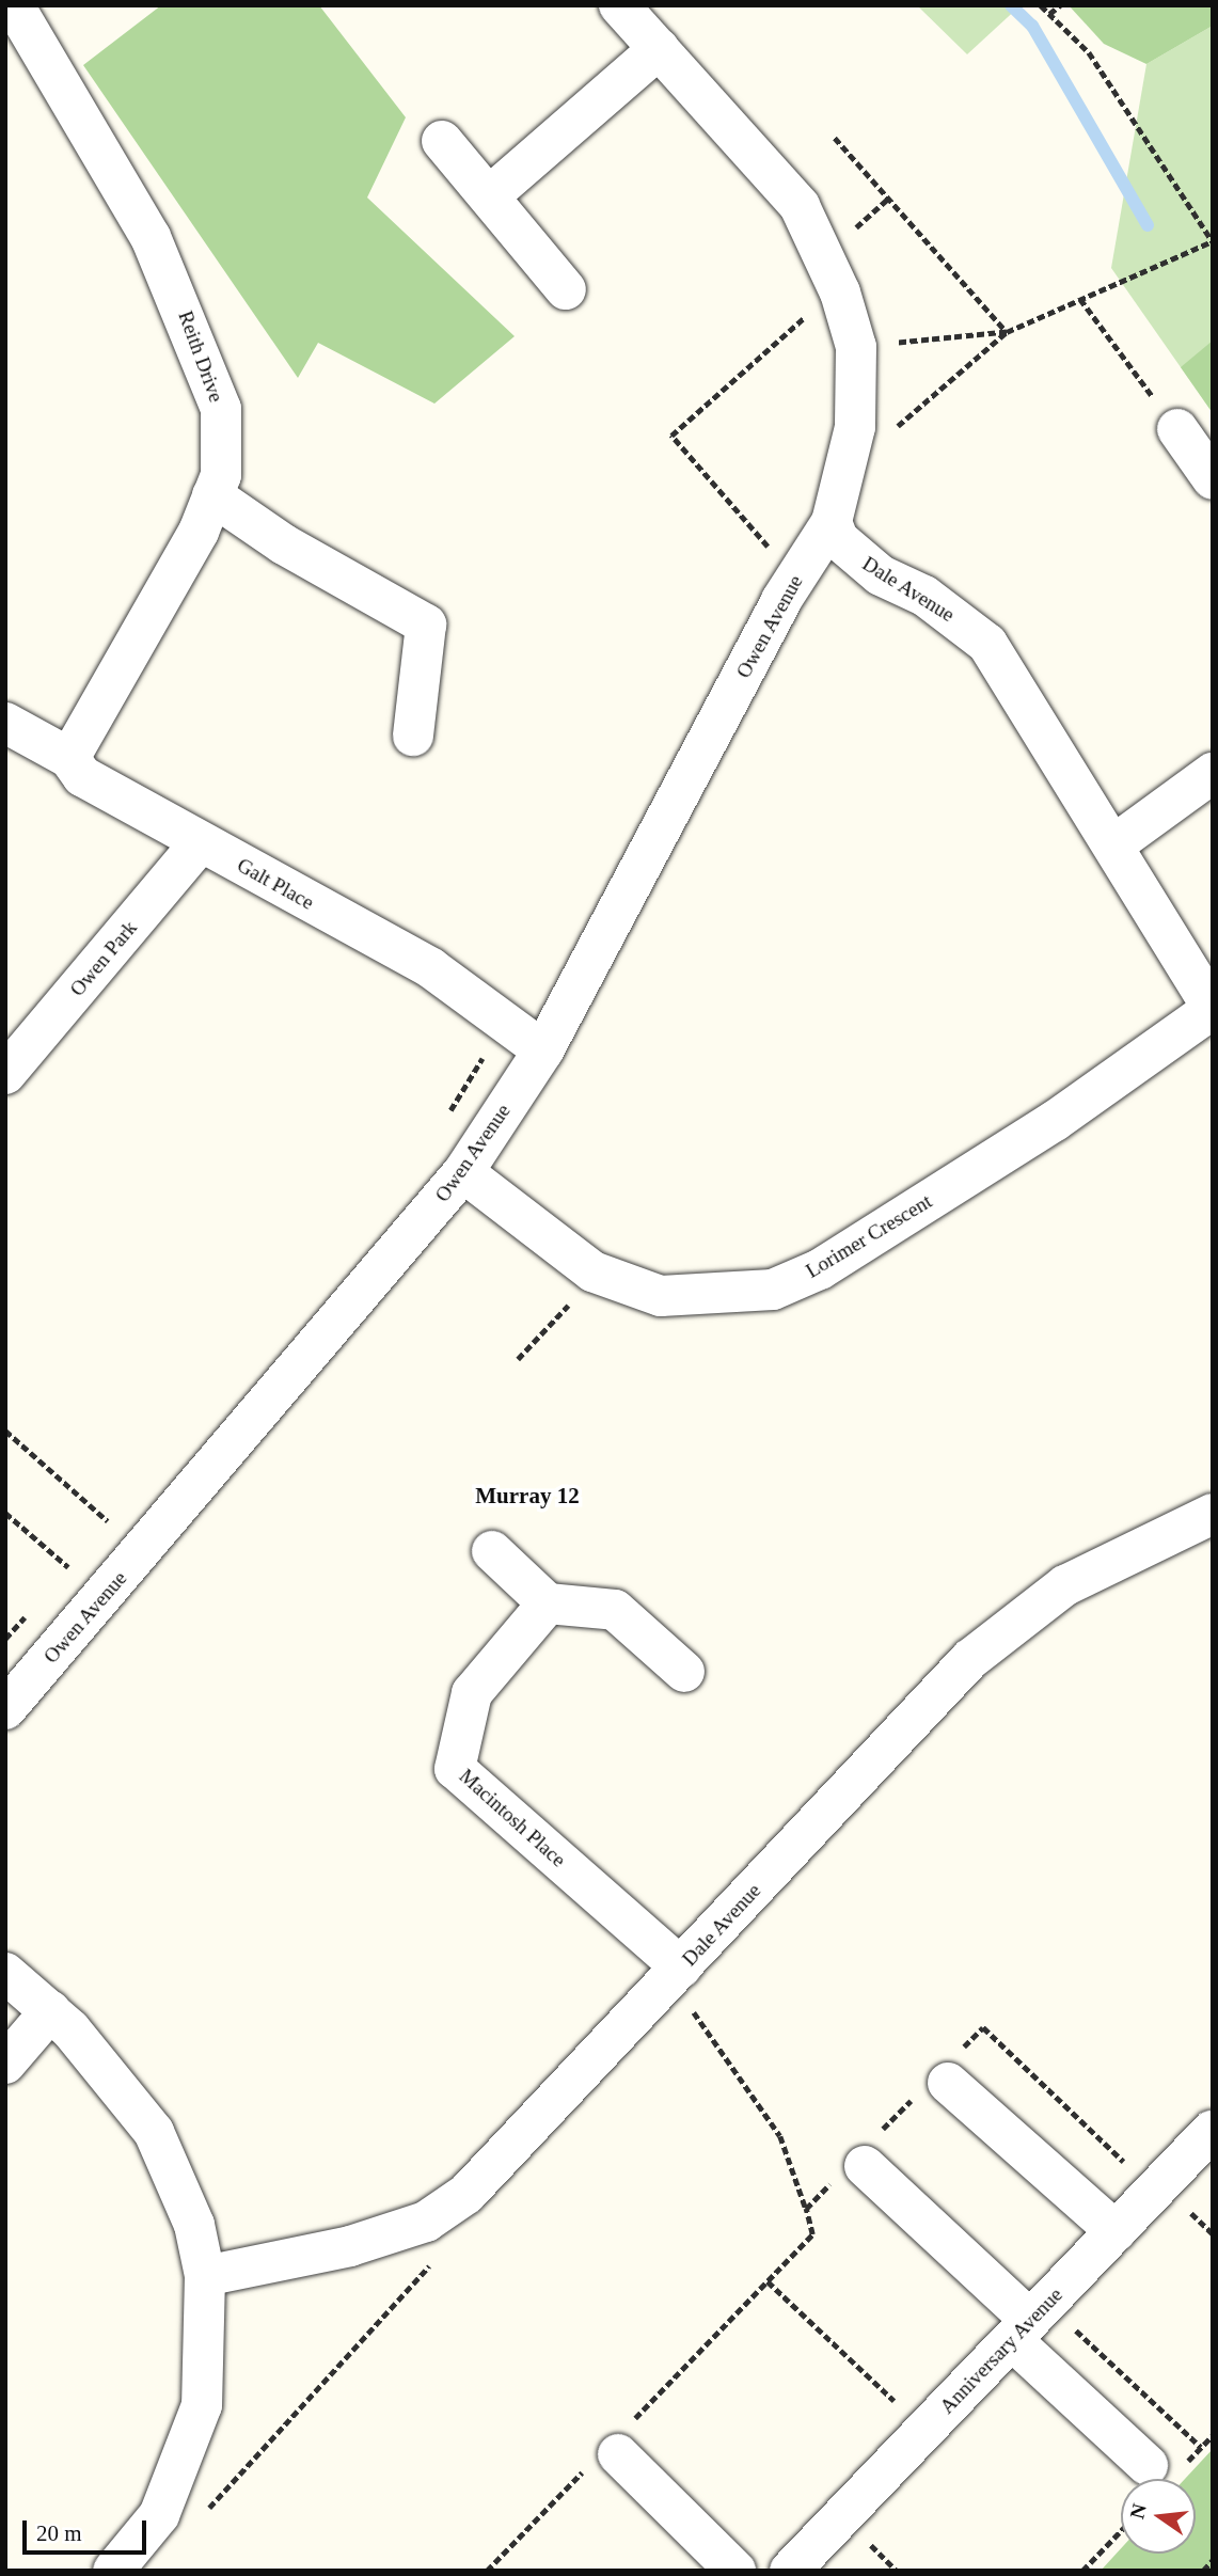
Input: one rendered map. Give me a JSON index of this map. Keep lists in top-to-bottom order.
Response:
{
  "streets": {
    "street": [
      "Reith Drive",
      "Dale Avenue",
      "Owen Avenue",
      "Galt Place",
      "Owen Park",
      "Lorimer Crescent",
      "Macintosh Place",
      "Anniversary Avenue"
    ]
  },
  "crossings": [
    ["Reith Drive", "Galt Place"],
    ["Dale Avenue", "Owen Avenue"],
    ["Dale Avenue", "Lorimer Crescent"],
    ["Dale Avenue", "Macintosh Place"],
    ["Owen Avenue", "Galt Place"],
    ["Owen Avenue", "Lorimer Crescent"],
    ["Galt Place", "Owen Park"]
  ],
  "districts": ["Murray 12"],
  "scale_bar": "20 m",
  "north": "left"
}
